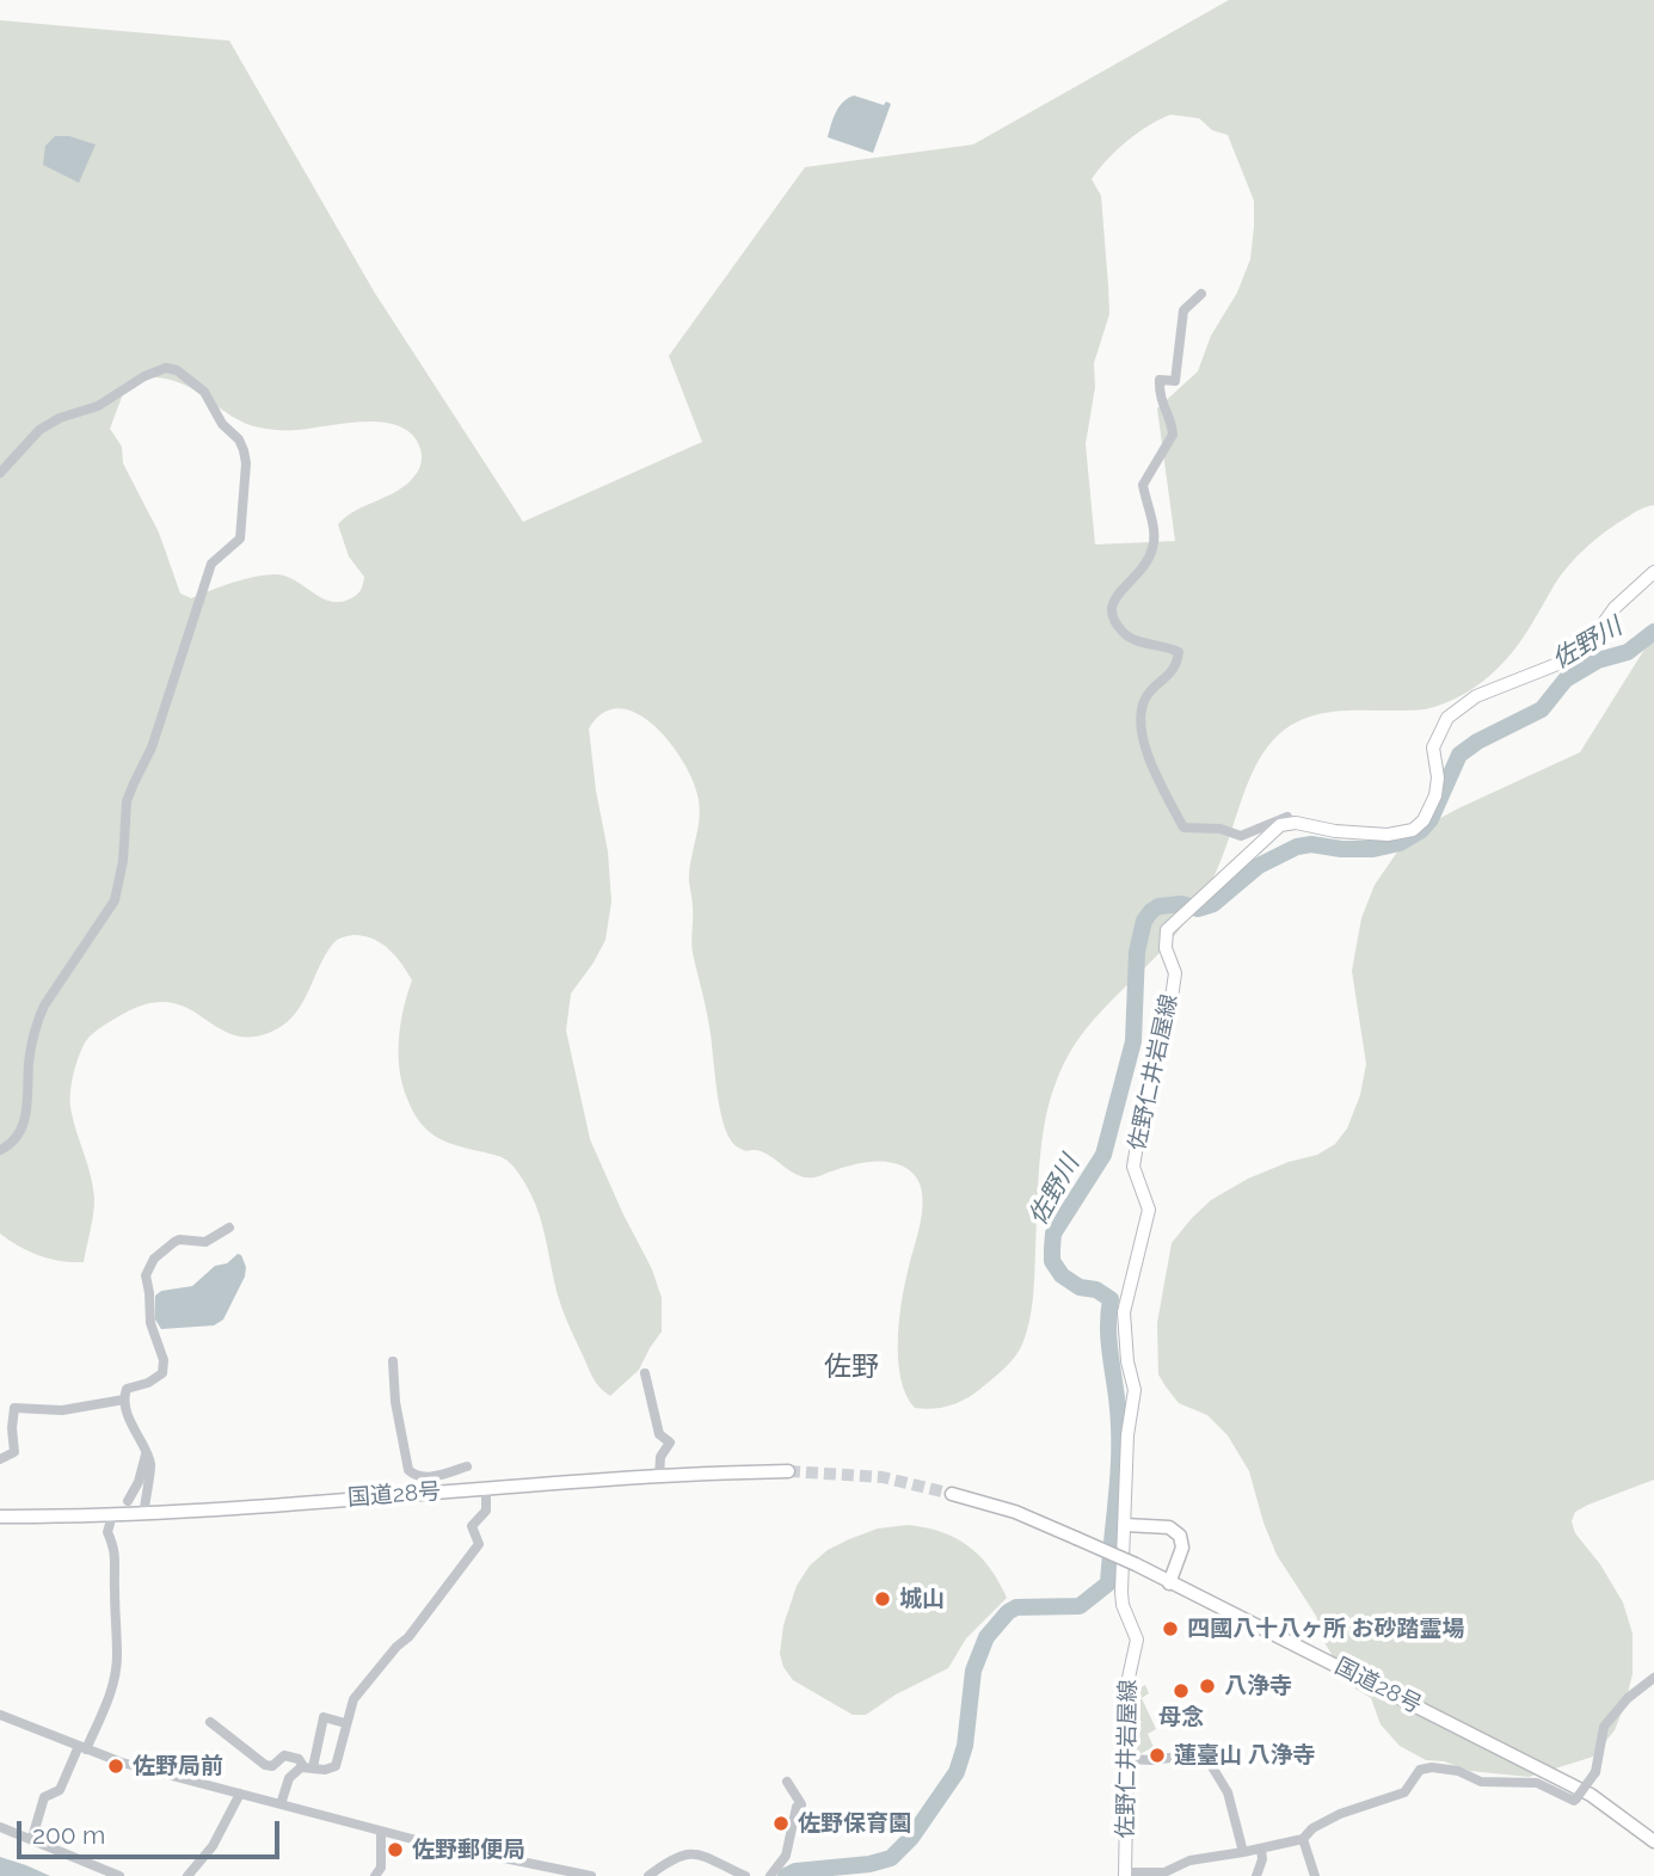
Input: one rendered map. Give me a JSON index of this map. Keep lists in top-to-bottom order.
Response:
{
  "streets": {
    "highway": ["国道28号"],
    "main road": ["佐野仁井岩屋線"]
  },
  "districts": ["佐野"],
  "water": ["佐野川"],
  "places": [
    "城山",
    "四國八十八ヶ所 お砂踏霊場",
    "八浄寺",
    "母念",
    "蓮臺山 八浄寺",
    "佐野局前",
    "佐野保育園",
    "佐野郵便局"
  ],
  "scale_bar": "200 m"
}
